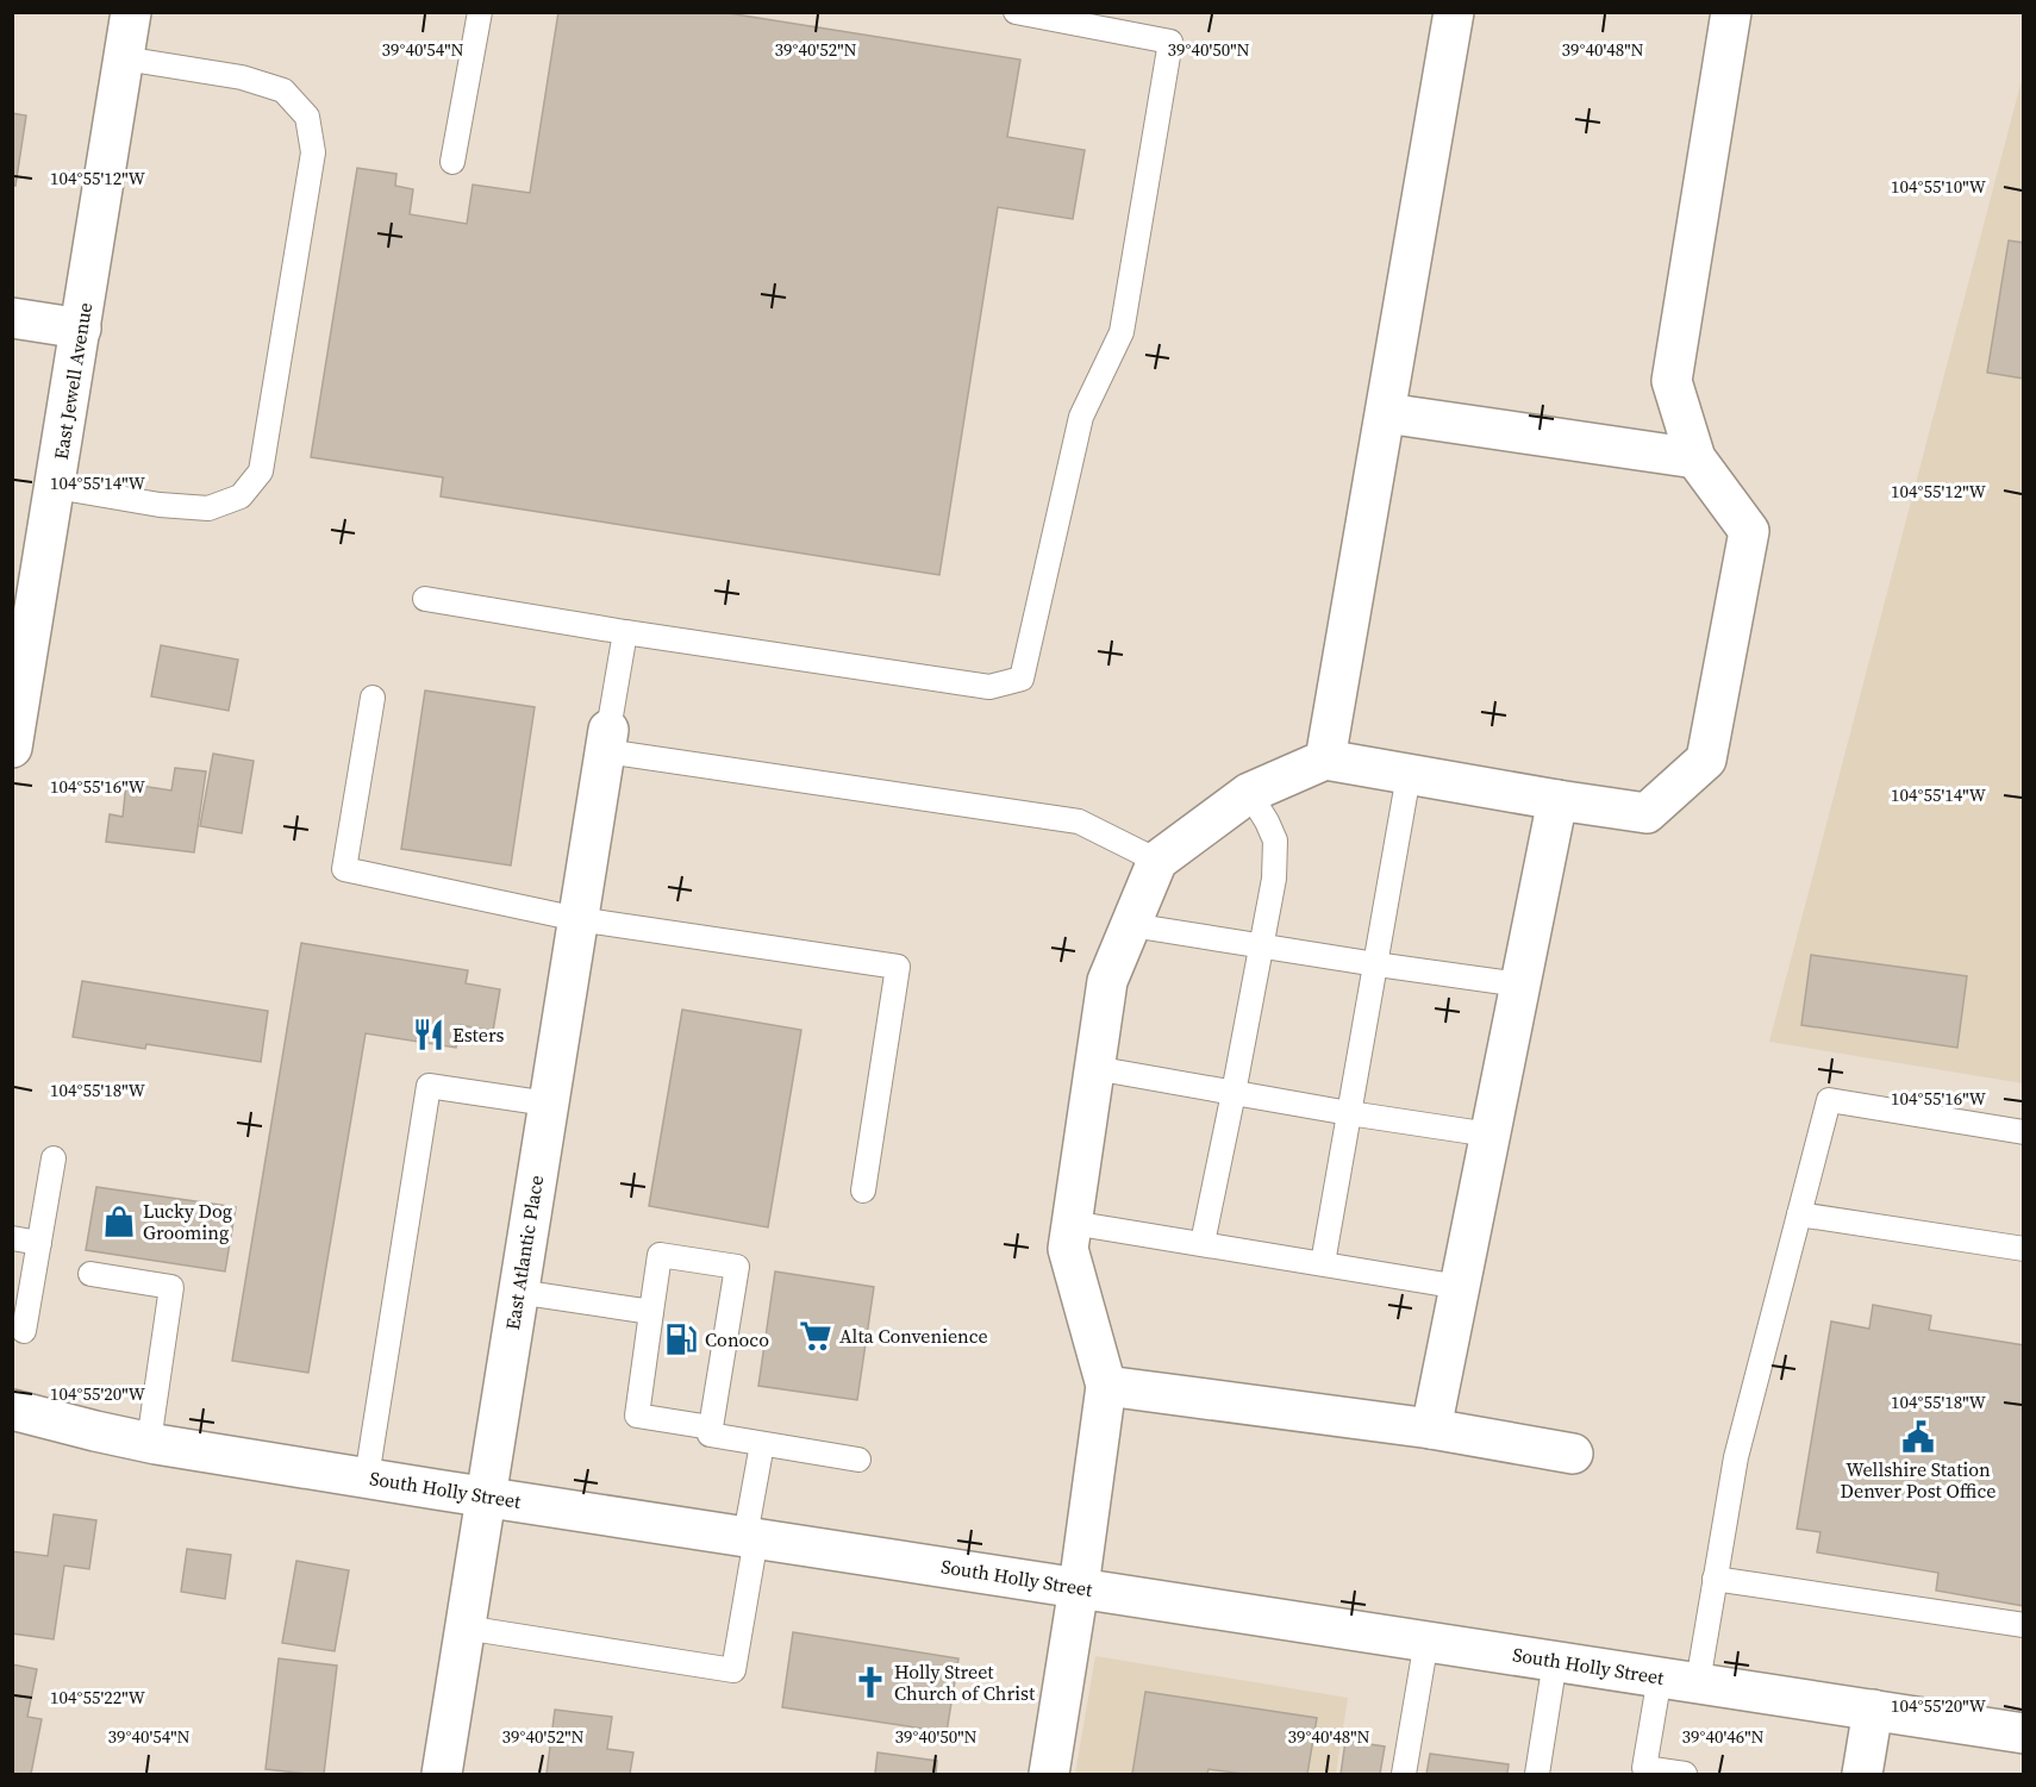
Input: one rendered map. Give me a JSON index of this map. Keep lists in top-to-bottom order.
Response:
{
  "streets": {
    "street": ["East Jewell Avenue", "East Atlantic Place", "South Holly Street"]
  },
  "crossings": [
    ["East Atlantic Place", "South Holly Street"]
  ],
  "places": {
    "restaurant": ["Esters"],
    "shop": ["Lucky Dog Grooming"],
    "supermarket": ["Alta Convenience"],
    "fuel station": ["Conoco"],
    "public building": ["Wellshire Station Denver Post Office"],
    "church": ["Holly Street Church of Christ"]
  },
  "coordinates": [
    "39°40'54\"N",
    "39°40'52\"N",
    "39°40'50\"N",
    "39°40'48\"N",
    "104°55'12\"W",
    "104°55'10\"W",
    "104°55'14\"W",
    "104°55'16\"W",
    "104°55'18\"W",
    "104°55'20\"W",
    "104°55'22\"W",
    "39°40'46\"N"
  ]
}
